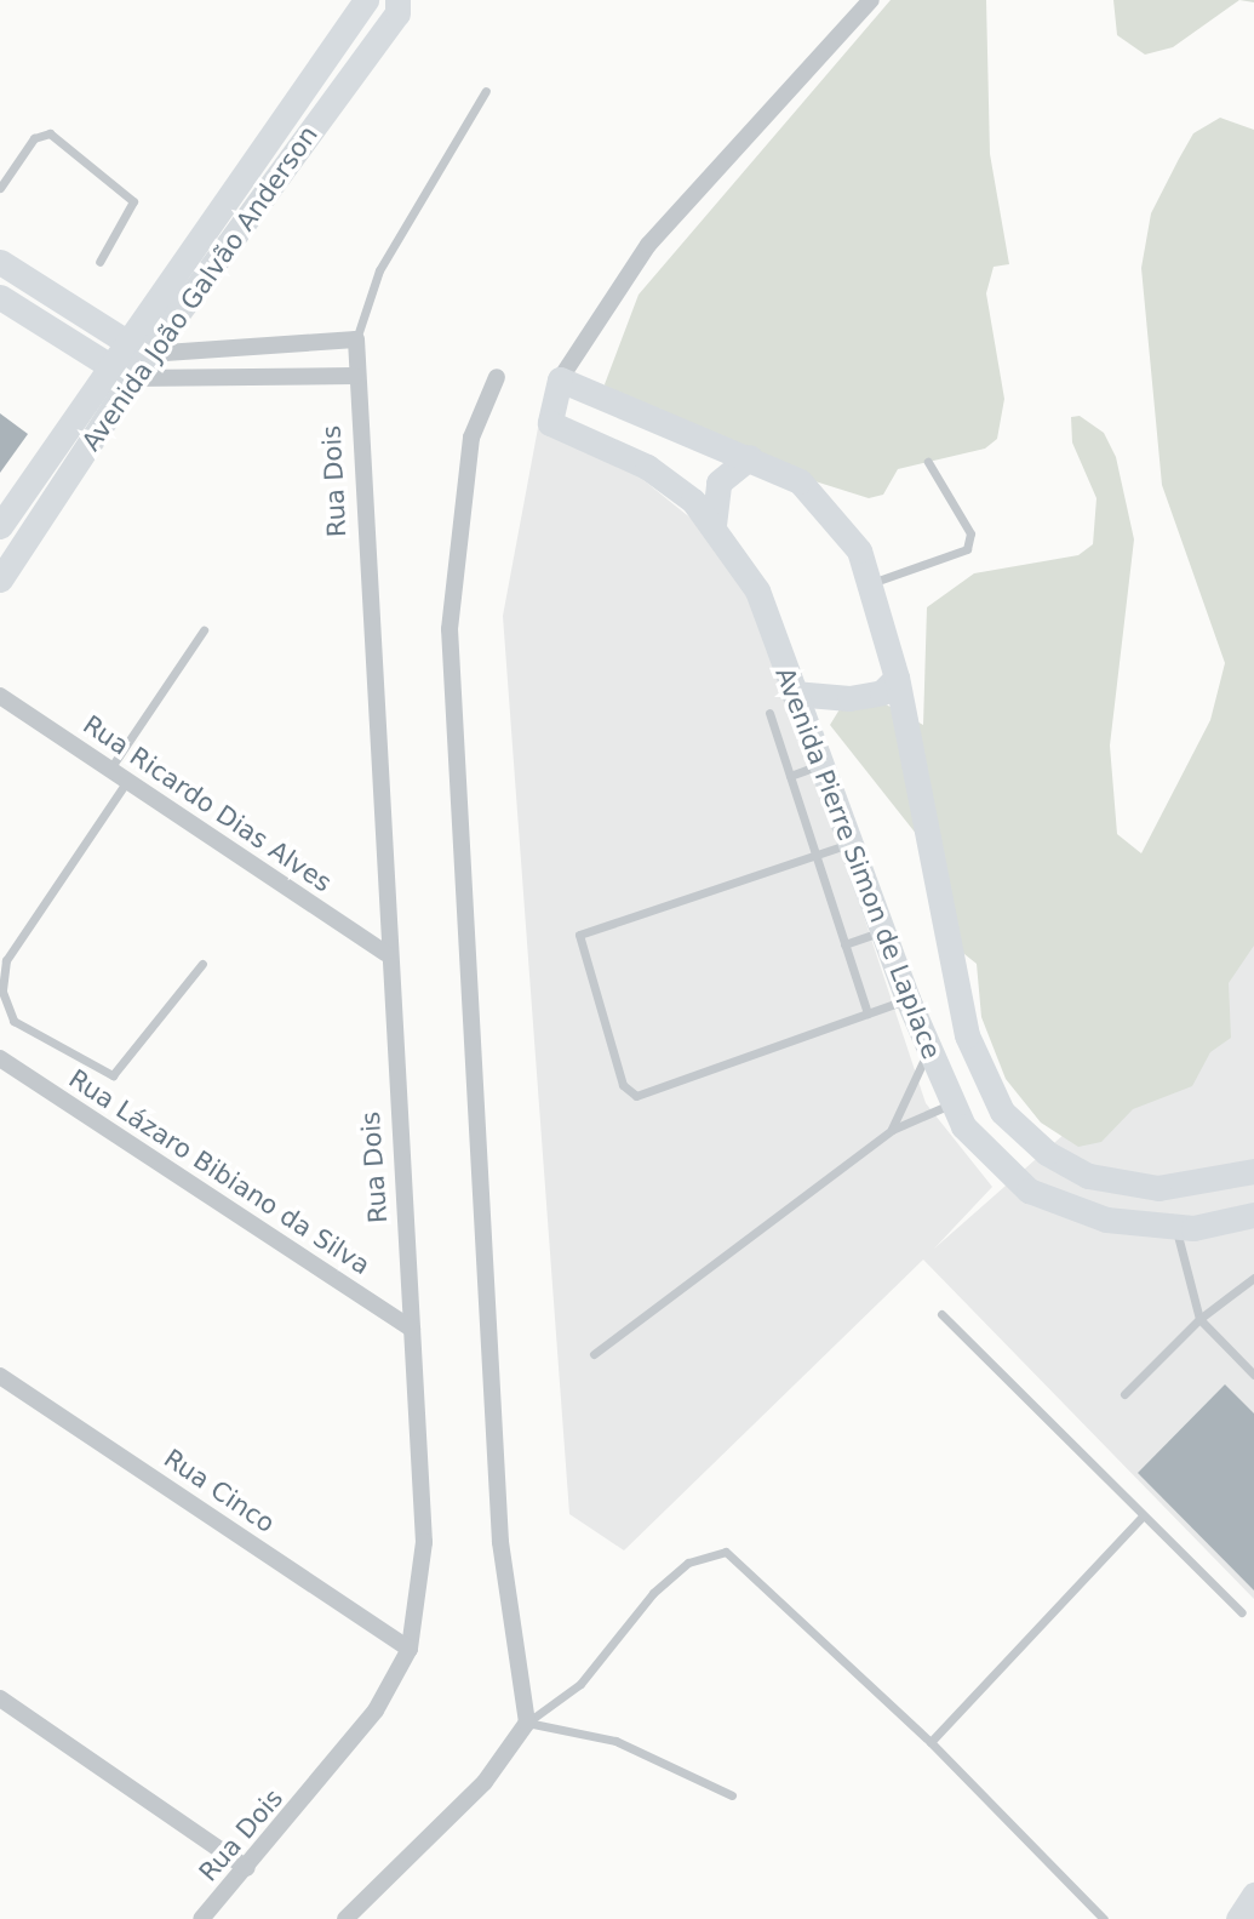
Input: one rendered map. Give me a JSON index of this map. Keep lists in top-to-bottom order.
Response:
{
  "streets": {
    "street": [
      "Avenida João Galvão Anderson",
      "Rua Dois",
      "Rua Ricardo Dias Alves",
      "Avenida Pierre Simon de Laplace",
      "Rua Lázaro Bibiano da Silva",
      "Rua Cinco"
    ]
  },
  "crossings": [
    ["Rua Dois", "Rua Ricardo Dias Alves"],
    ["Rua Dois", "Rua Lázaro Bibiano da Silva"],
    ["Rua Dois", "Rua Cinco"]
  ]
}
